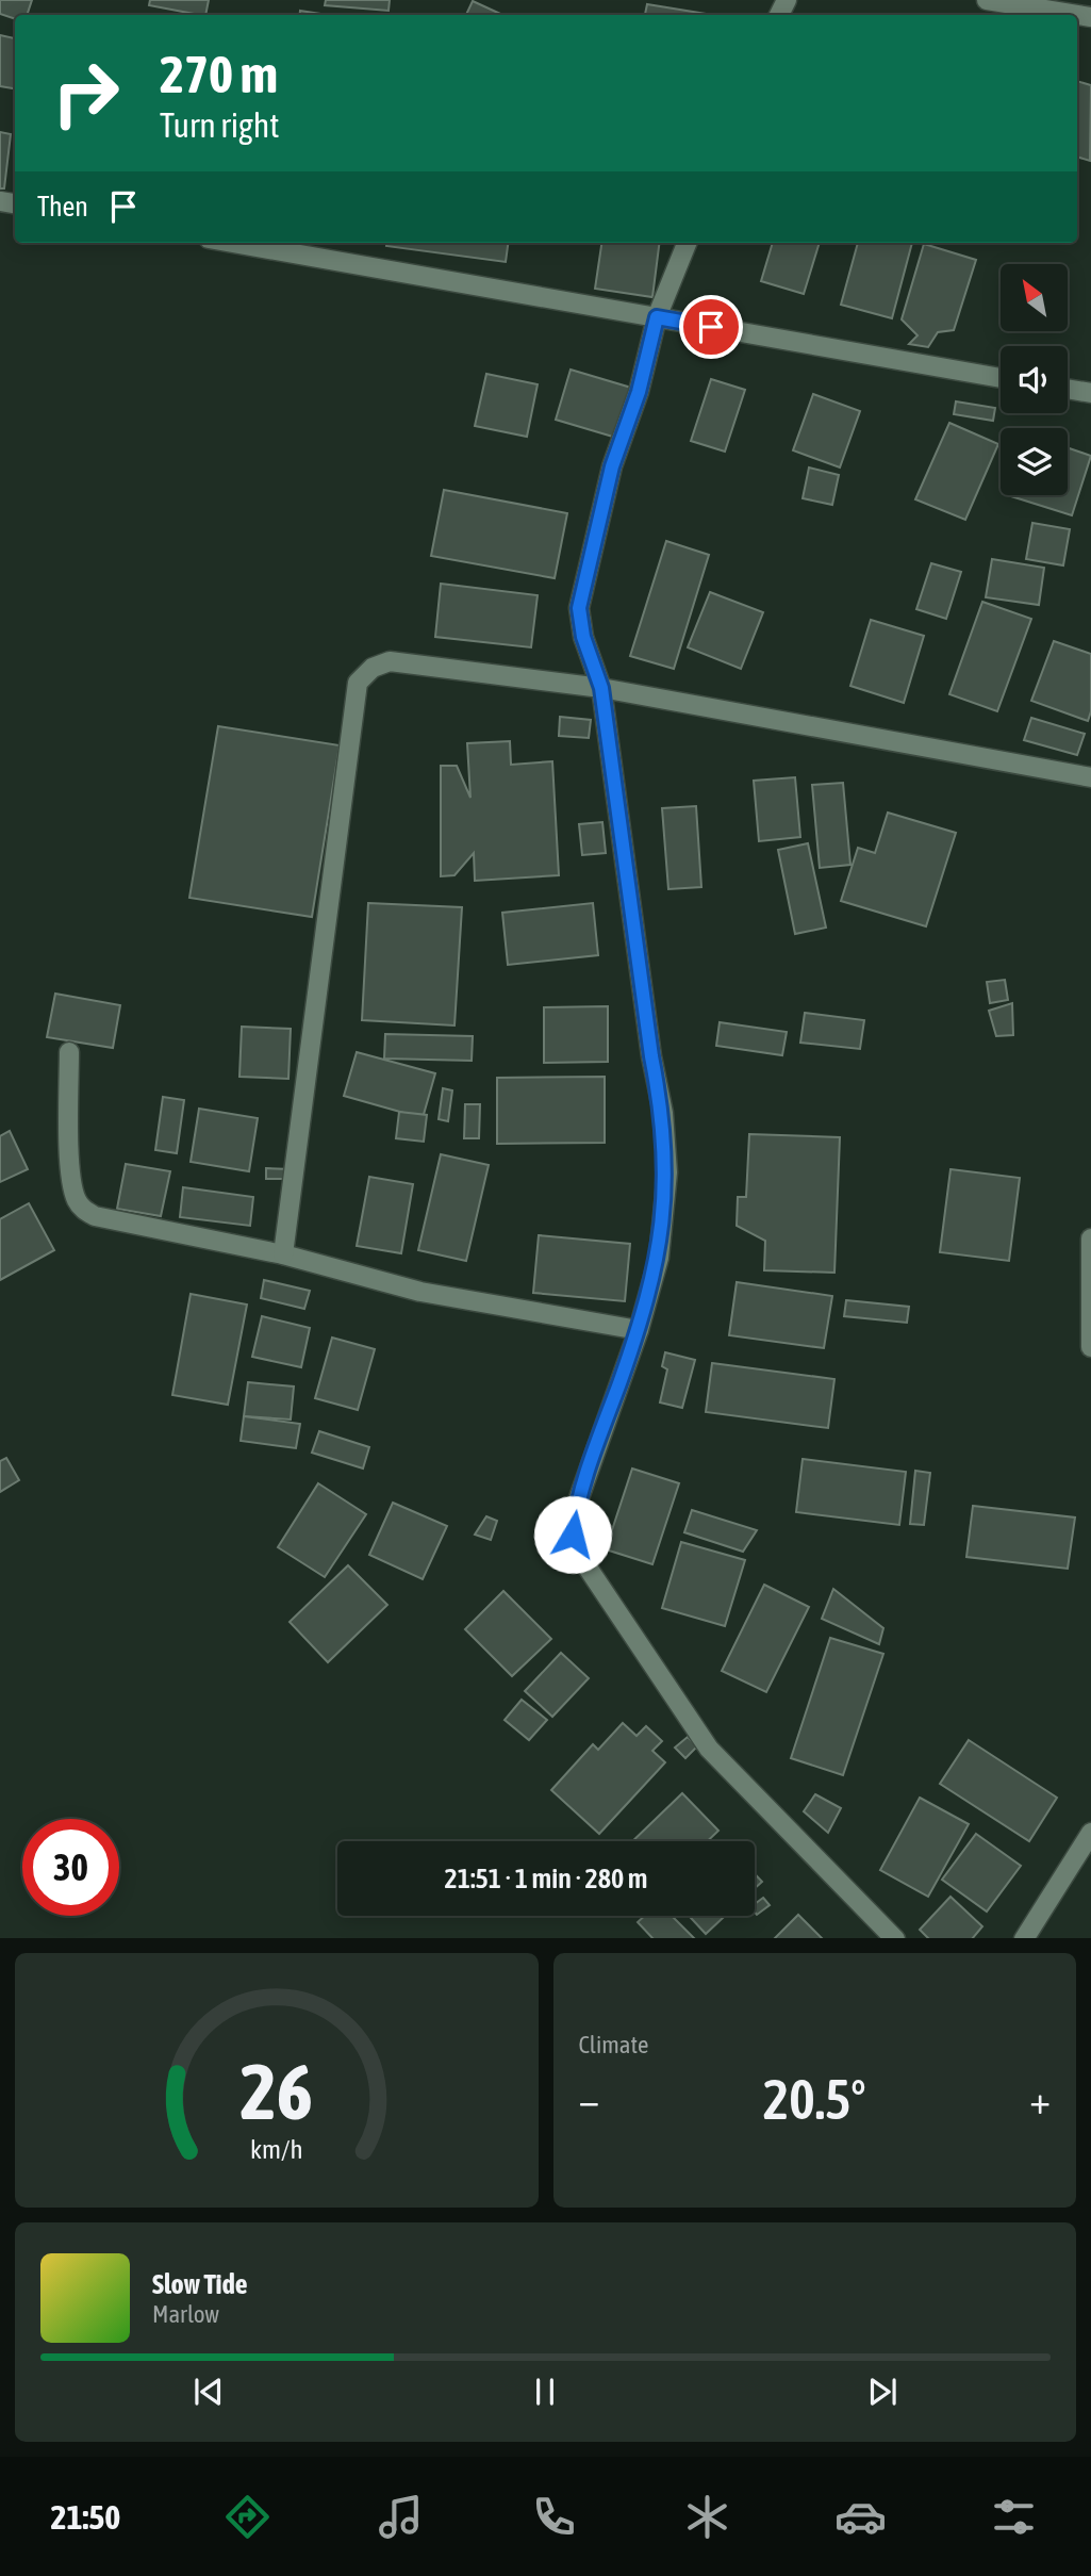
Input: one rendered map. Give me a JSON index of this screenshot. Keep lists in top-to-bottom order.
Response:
{
  "north": "top left",
  "page": {
    "turn": ["270 m", "Turn right"],
    "then": "Then",
    "limit": "30",
    "trip": "21:51 · 1 min · 280 m",
    "tile": "Climate",
    "heat": ["−", "20.5°", "+"],
    "song": ["Slow Tide", "Marlow"],
    "tabs": "21:50",
    "gauge": ["26", "km/h"]
  }
}
